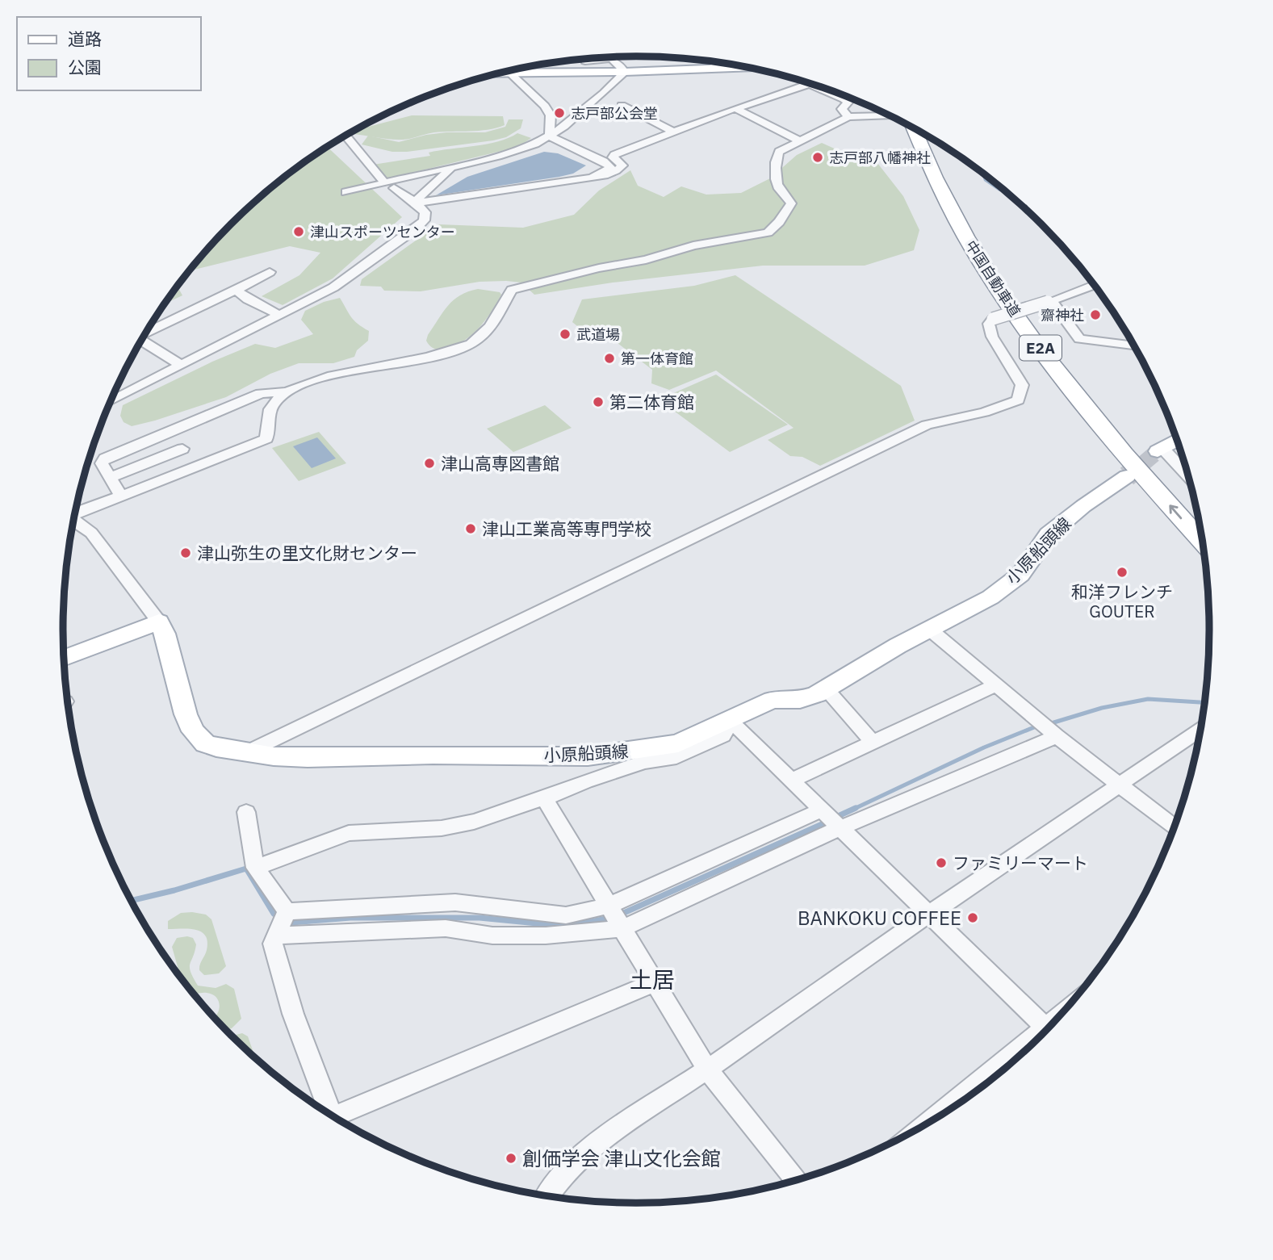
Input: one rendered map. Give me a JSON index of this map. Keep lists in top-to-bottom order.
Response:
{
  "streets": {
    "highway": ["中国自動車道", "E2A"],
    "main road": ["小原船頭線"]
  },
  "districts": ["土居"],
  "places": [
    "志戸部公会堂",
    "志戸部八幡神社",
    "津山スポーツセンター",
    "齋神社",
    "武道場",
    "第一体育館",
    "第二体育館",
    "津山高専図書館",
    "津山工業高等専門学校",
    "津山弥生の里文化財センター",
    "和洋フレンチ GOUTER",
    "ファミリーマート",
    "BANKOKU COFFEE",
    "創価学会 津山文化会館"
  ],
  "legend": ["道路", "公園"]
}
